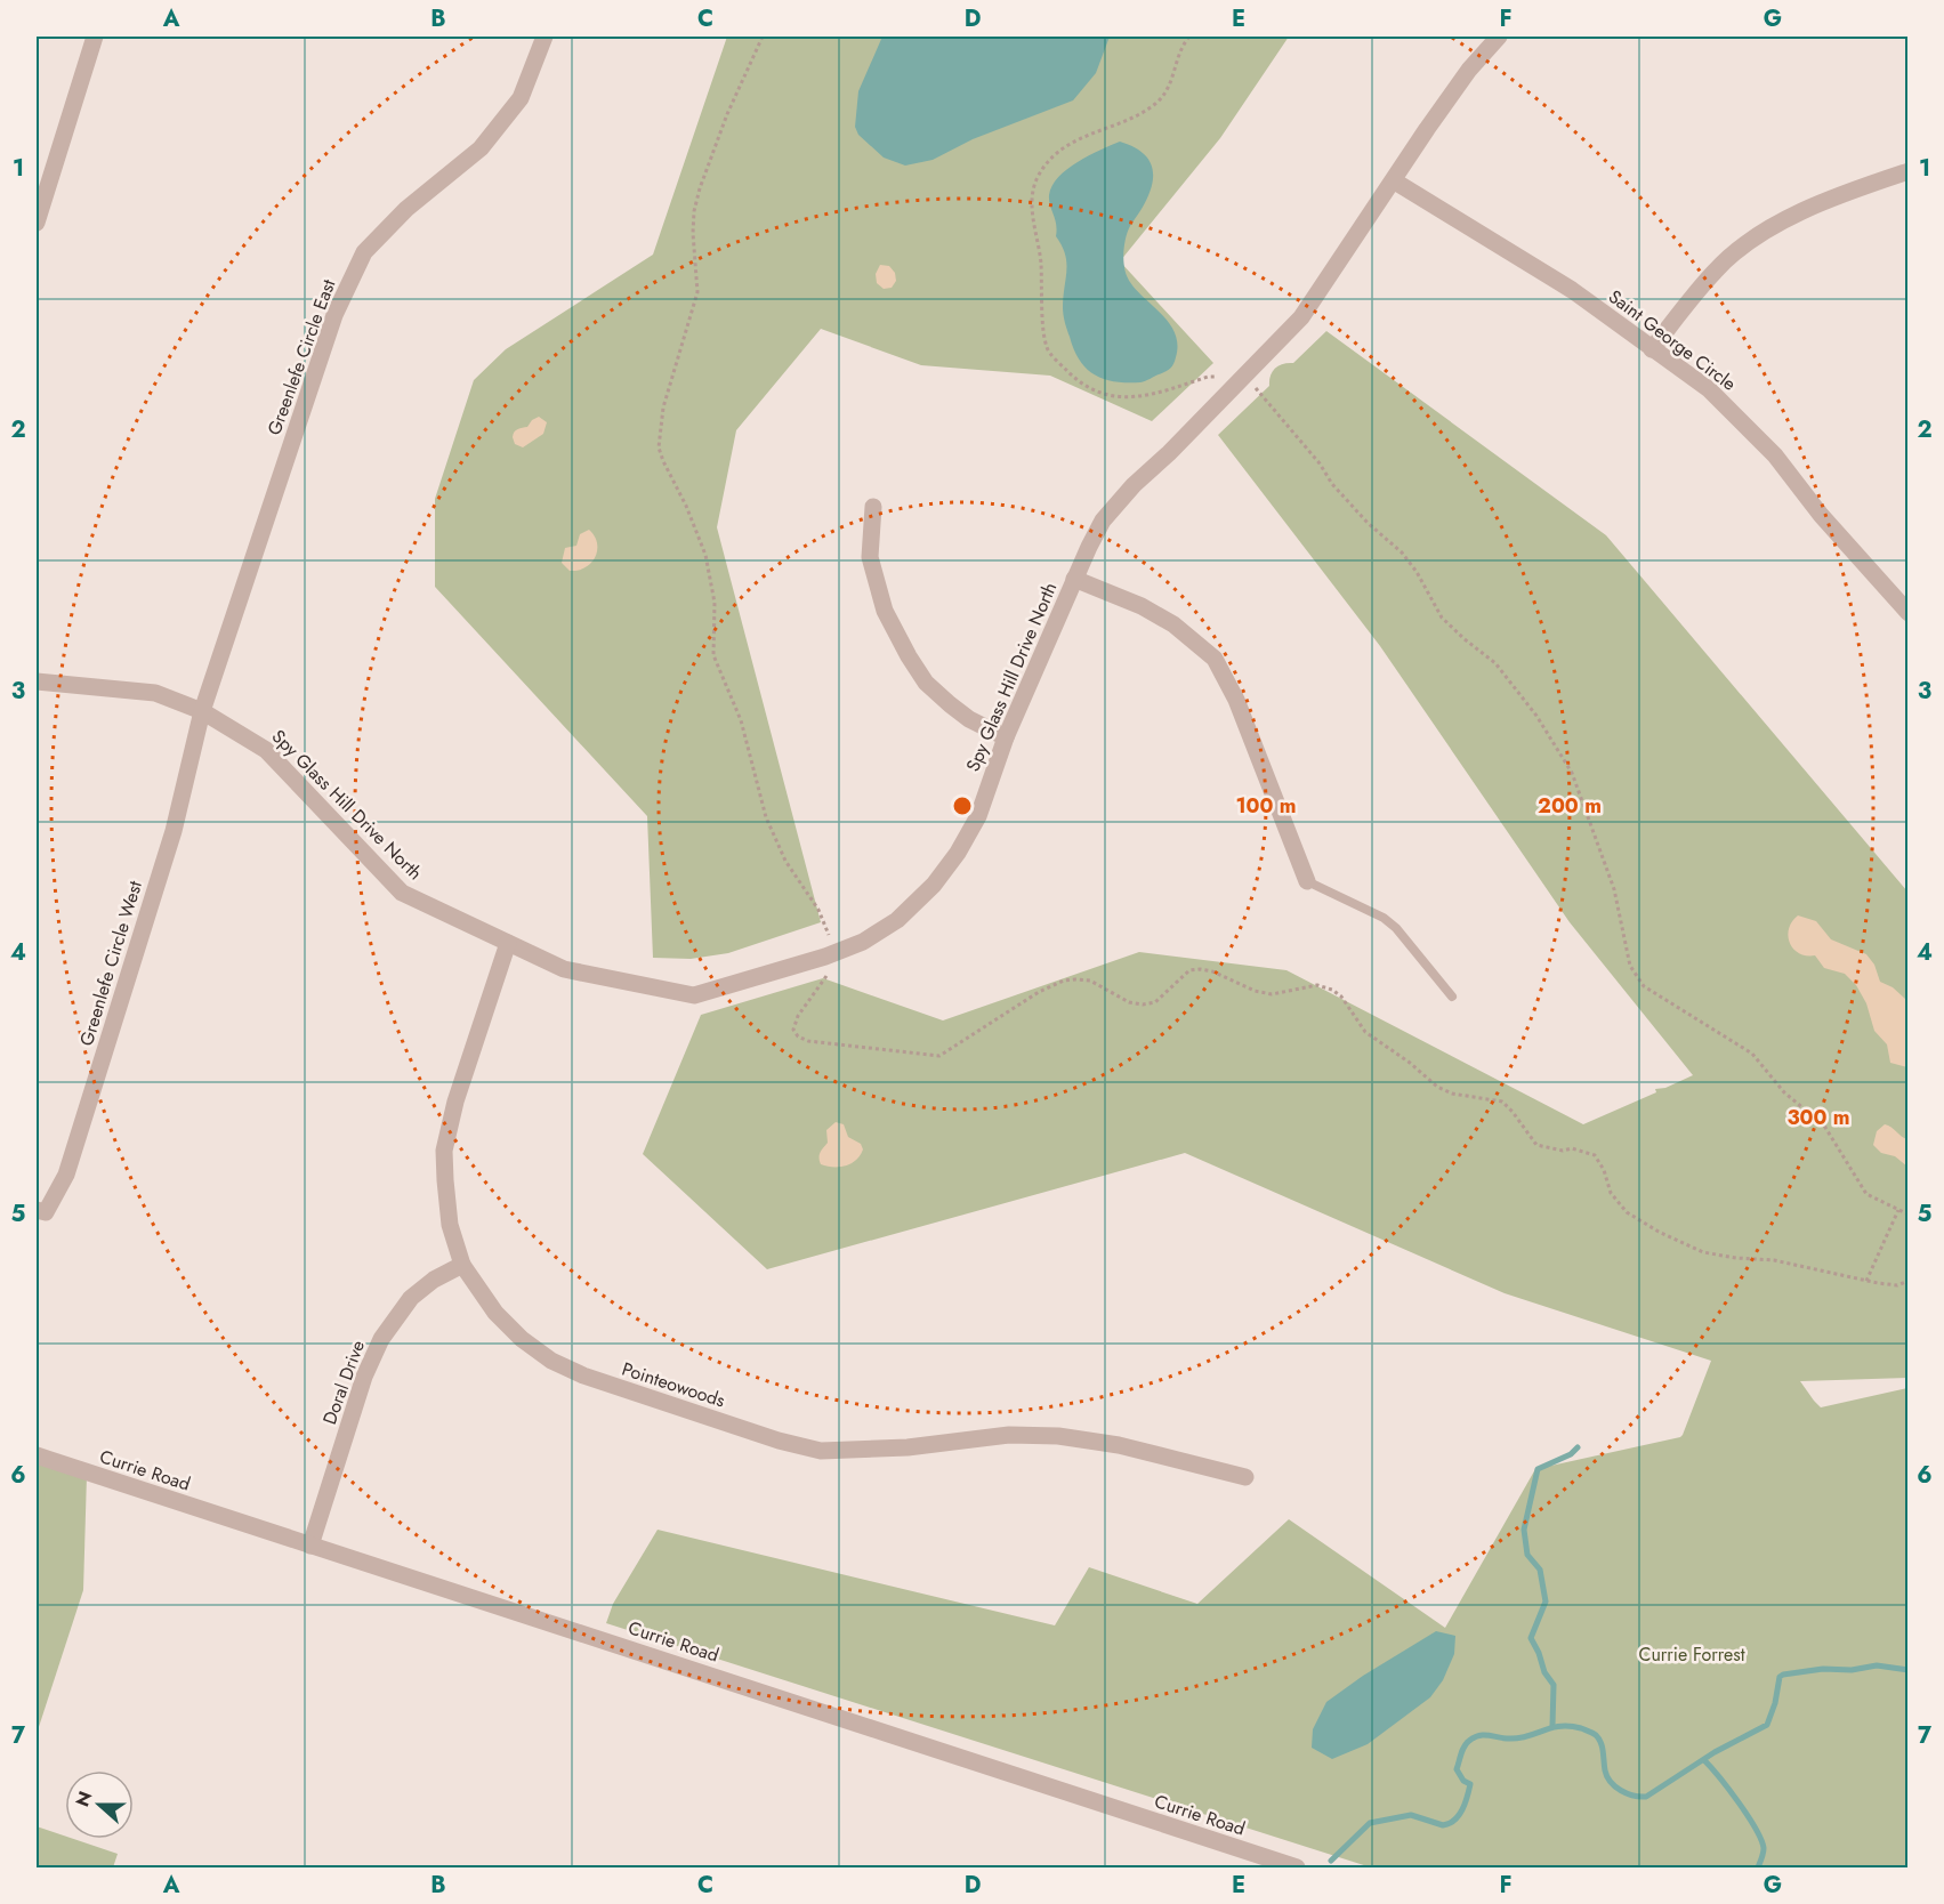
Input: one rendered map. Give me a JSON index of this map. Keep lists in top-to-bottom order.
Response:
{
  "streets": {
    "street": [
      "Saint George Circle",
      "Greenlefe Circle East",
      "Spy Glass Hill Drive North",
      "Greenlefe Circle West",
      "Doral Drive",
      "Pointeowoods",
      "Currie Road"
    ]
  },
  "crossings": [
    ["Saint George Circle", "Spy Glass Hill Drive North"],
    ["Greenlefe Circle East", "Spy Glass Hill Drive North"],
    ["Greenlefe Circle East", "Greenlefe Circle West"],
    ["Spy Glass Hill Drive North", "Greenlefe Circle West"],
    ["Spy Glass Hill Drive North", "Pointeowoods"],
    ["Doral Drive", "Pointeowoods"],
    ["Doral Drive", "Currie Road"]
  ],
  "parks": ["Currie Forrest"],
  "north": "left",
  "grid": {
    "columns": [
      "A",
      "B",
      "C",
      "D",
      "E",
      "F",
      "G"
    ],
    "rows": [
      "1",
      "2",
      "3",
      "4",
      "5",
      "6",
      "7"
    ]
  },
  "rings": ["100 m", "200 m", "300 m"]
}
